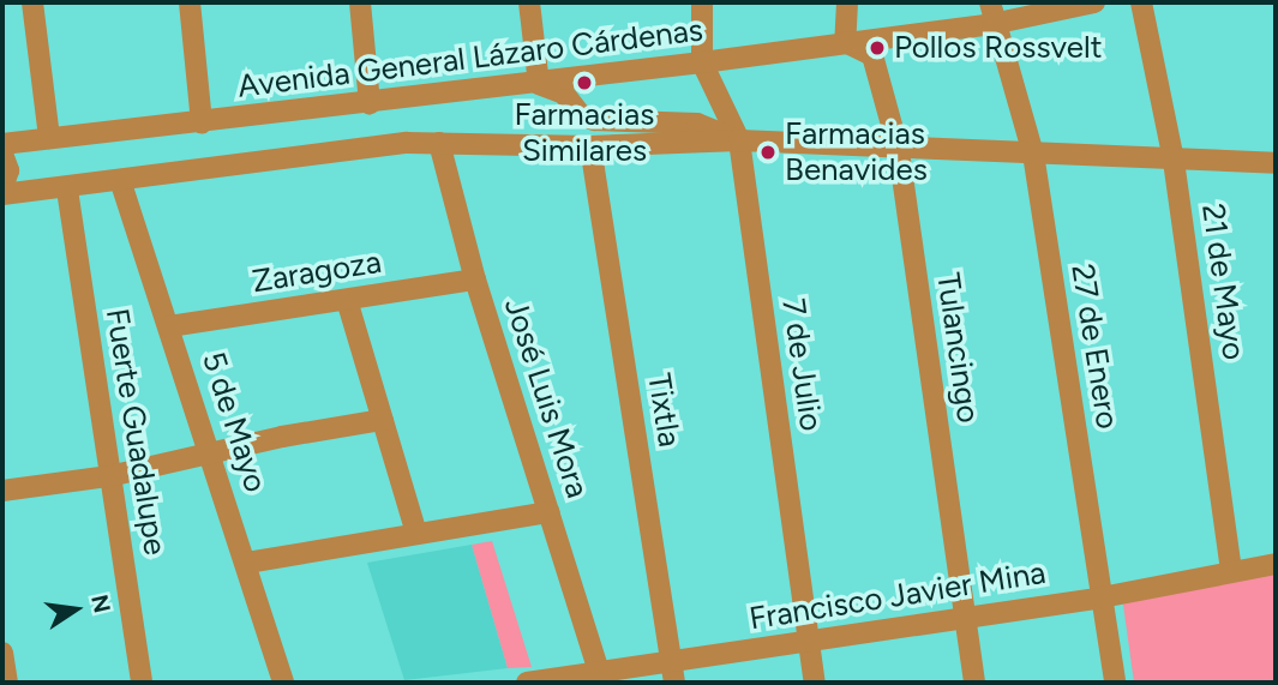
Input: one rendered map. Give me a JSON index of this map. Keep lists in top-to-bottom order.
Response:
{
  "streets": {
    "street": [
      "Avenida General Lázaro Cárdenas",
      "Zaragoza",
      "21 de Mayo",
      "27 de Enero",
      "Tulancingo",
      "7 de Julio",
      "José Luis Mora",
      "Tixtla",
      "5 de Mayo",
      "Fuerte Guadalupe",
      "Francisco Javier Mina"
    ]
  },
  "crossings": [
    ["Avenida General Lázaro Cárdenas", "27 de Enero"],
    ["Avenida General Lázaro Cárdenas", "Tulancingo"],
    ["Avenida General Lázaro Cárdenas", "7 de Julio"],
    ["Zaragoza", "José Luis Mora"],
    ["Zaragoza", "5 de Mayo"],
    ["21 de Mayo", "Francisco Javier Mina"],
    ["27 de Enero", "Francisco Javier Mina"],
    ["Tulancingo", "Francisco Javier Mina"],
    ["7 de Julio", "Francisco Javier Mina"],
    ["José Luis Mora", "Francisco Javier Mina"],
    ["Tixtla", "Francisco Javier Mina"]
  ],
  "places": ["Pollos Rossvelt", "Farmacias Similares", "Farmacias Benavides"],
  "north": "right"
}
